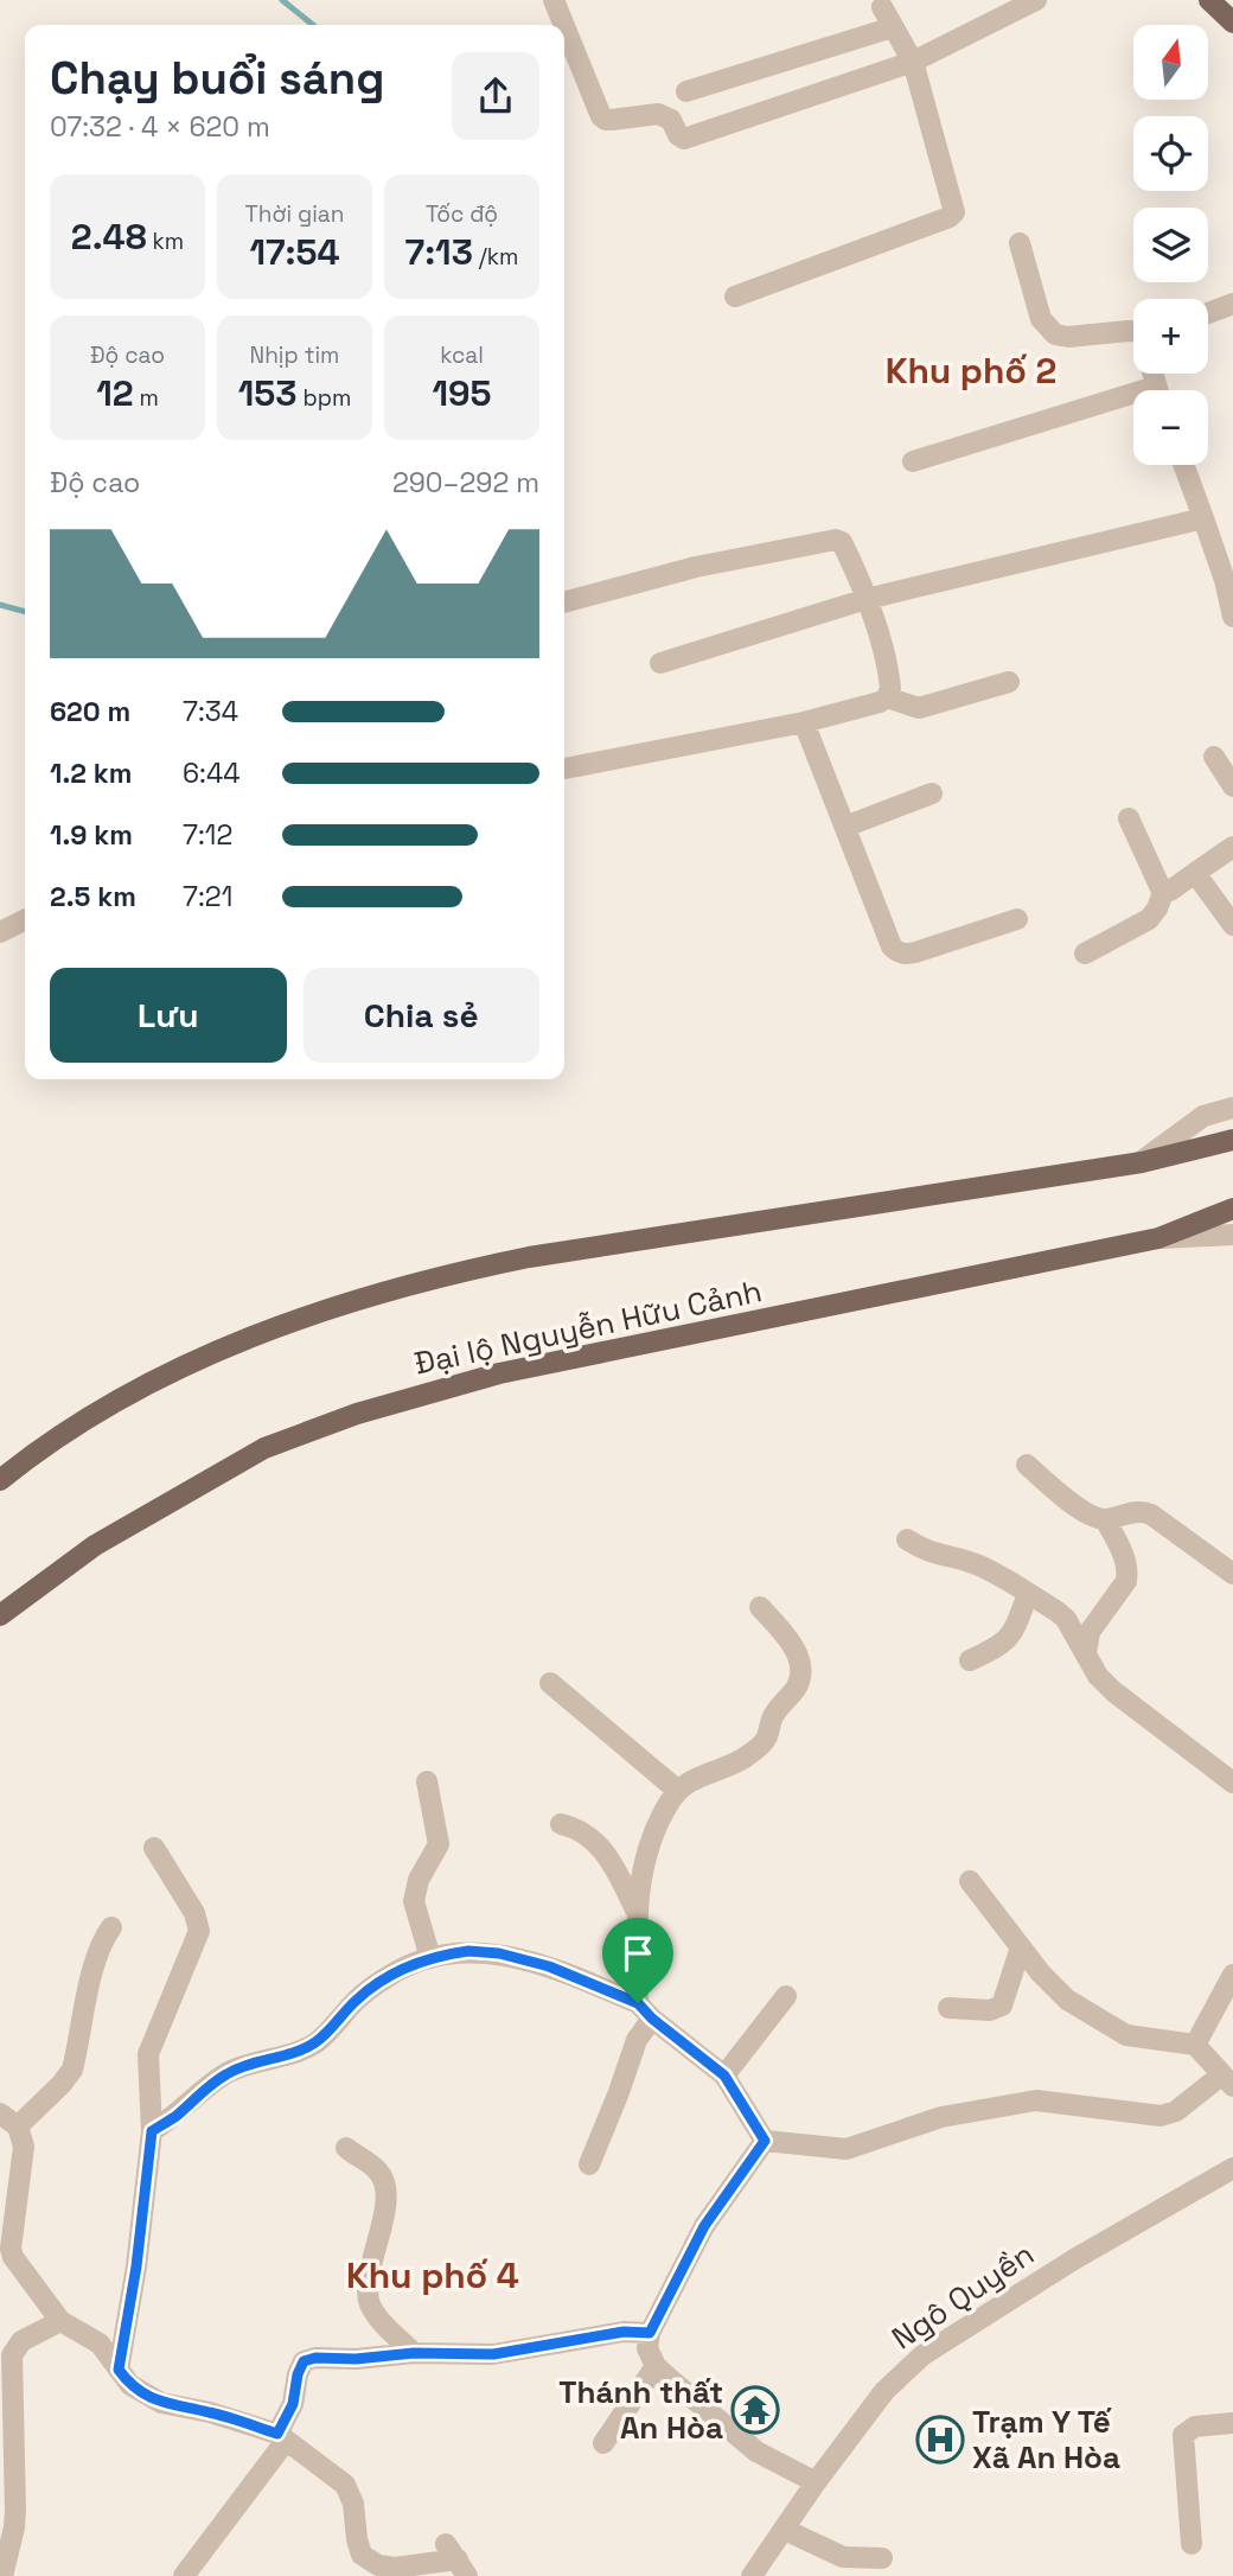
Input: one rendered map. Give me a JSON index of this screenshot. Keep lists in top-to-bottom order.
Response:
{
  "streets": {
    "main road": ["Đại lộ Nguyễn Hữu Cảnh"],
    "street": ["Ngô Quyền"]
  },
  "districts": ["Khu phố 2", "Khu phố 4"],
  "places": {
    "temple": ["Thánh thất An Hòa"],
    "hospital": ["Trạm Y Tế Xã An Hòa"]
  },
  "north": "top",
  "page": {
    "map_buttons": ["+", "−"],
    "heading": ["Chạy buổi sáng", "07:32 · 4 × 620 m"],
    "stats": [
      ["2.48 km"],
      ["Thời gian", "17:54"],
      ["Tốc độ", "7:13 /km"],
      ["Độ cao", "12 m"],
      ["Nhịp tim", "153 bpm"],
      ["kcal", "195"]
    ],
    "chart": ["Độ cao", "290–292 m"],
    "list": [
      {
        "name": "620 m",
        "note": "7:34"
      },
      {
        "name": "1.2 km",
        "note": "6:44"
      },
      {
        "name": "1.9 km",
        "note": "7:12"
      },
      {
        "name": "2.5 km",
        "note": "7:21"
      }
    ],
    "buttons": ["Lưu", "Chia sẻ"]
  }
}
